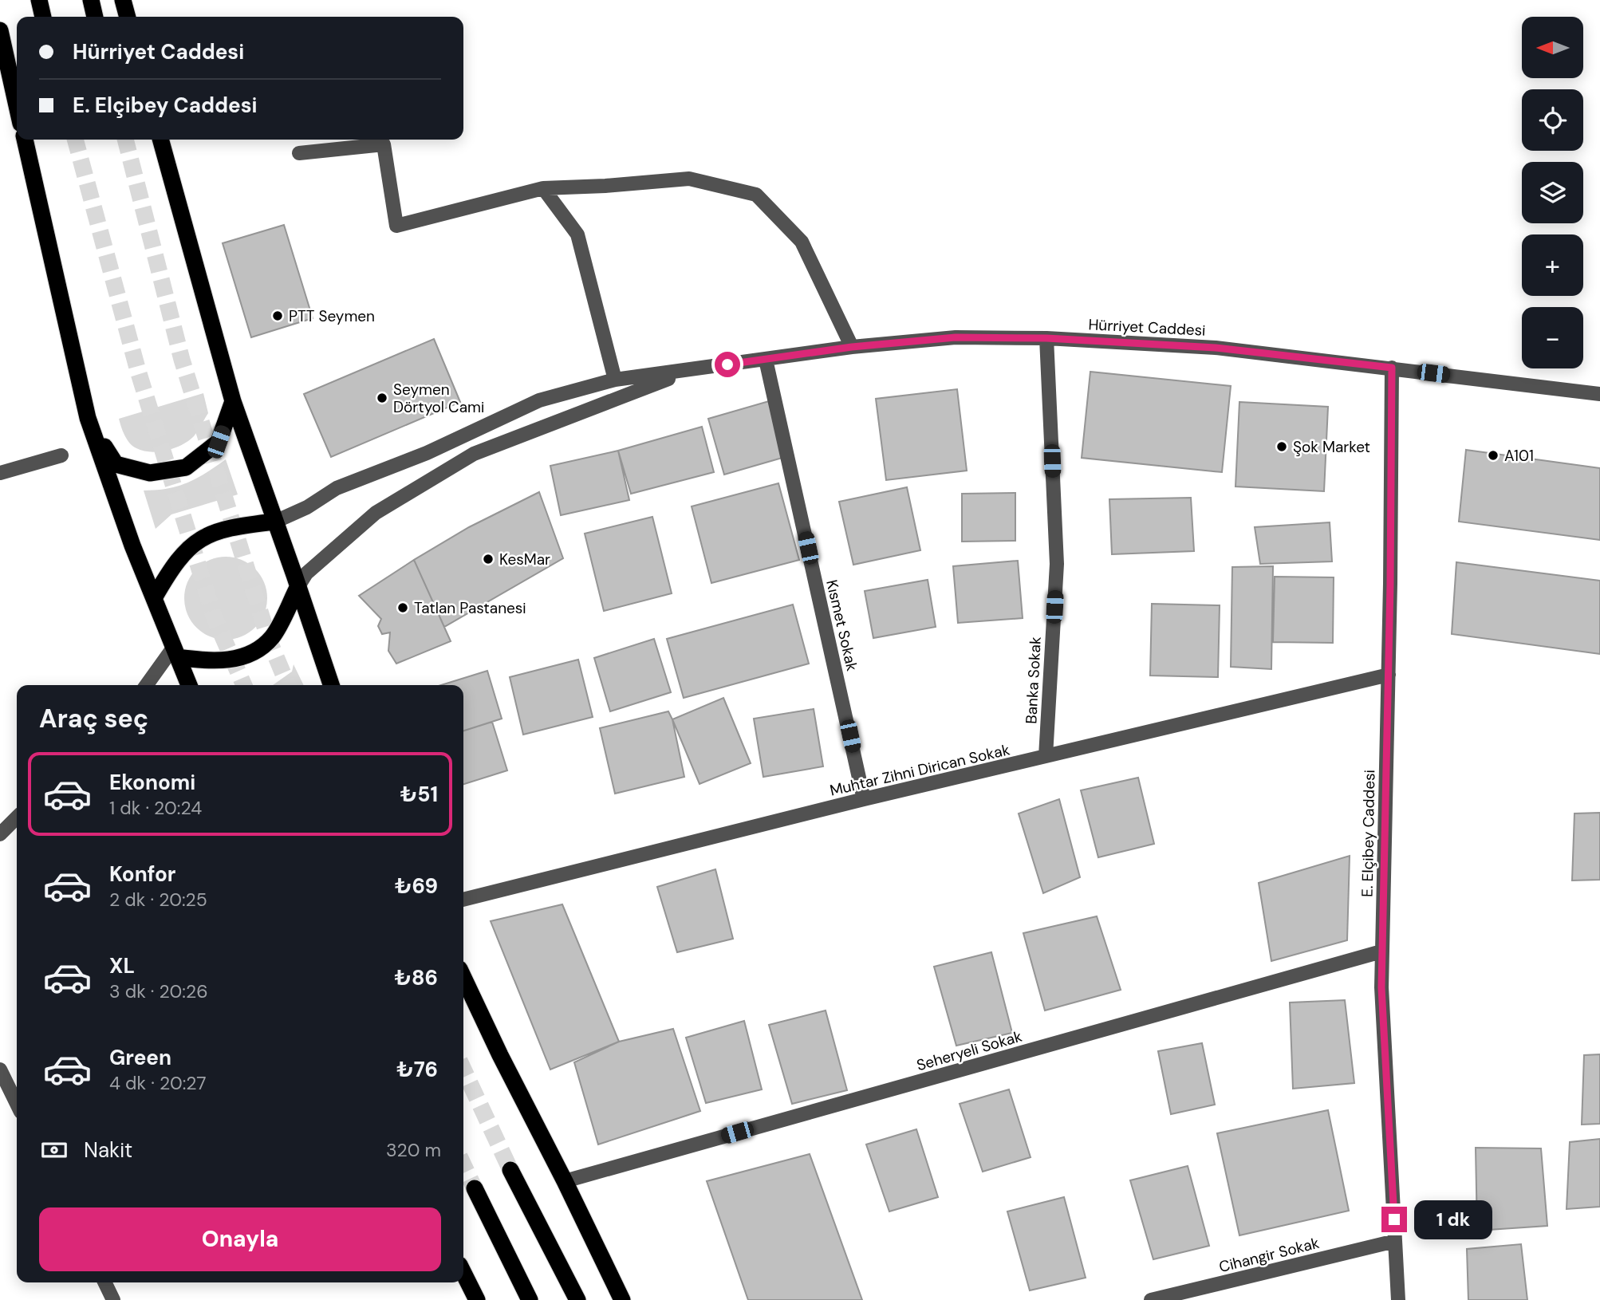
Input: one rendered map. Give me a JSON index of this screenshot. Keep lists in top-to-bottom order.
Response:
{
  "streets": {
    "street": [
      "Hürriyet Caddesi",
      "Kısmet Sokak",
      "Banka Sokak",
      "Muhtar Zihni Dirican Sokak",
      "E. Elçibey Caddesi",
      "Seheryeli Sokak",
      "Cihangir Sokak"
    ]
  },
  "crossings": [
    ["Hürriyet Caddesi", "Kısmet Sokak"],
    ["Hürriyet Caddesi", "Banka Sokak"],
    ["Hürriyet Caddesi", "E. Elçibey Caddesi"],
    ["Kısmet Sokak", "Muhtar Zihni Dirican Sokak"],
    ["Banka Sokak", "Muhtar Zihni Dirican Sokak"],
    ["Muhtar Zihni Dirican Sokak", "E. Elçibey Caddesi"],
    ["E. Elçibey Caddesi", "Seheryeli Sokak"],
    ["E. Elçibey Caddesi", "Cihangir Sokak"]
  ],
  "places": [
    "PTT Seymen",
    "Seymen Dörtyol Cami",
    "Şok Market",
    "A101",
    "KesMar",
    "Tatlan Pastanesi"
  ],
  "north": "left",
  "page": {
    "map_buttons": ["+", "−"],
    "banner": ["Hürriyet Caddesi", "E. Elçibey Caddesi"],
    "heading": "Araç seç",
    "list": [
      {
        "name": "Ekonomi",
        "note": "1 dk · 20:24",
        "value": "₺51"
      },
      {
        "name": "Konfor",
        "note": "2 dk · 20:25",
        "value": "₺69"
      },
      {
        "name": "XL",
        "note": "3 dk · 20:26",
        "value": "₺86"
      },
      {
        "name": "Green",
        "note": "4 dk · 20:27",
        "value": "₺76"
      }
    ],
    "pay": ["Nakit", "320 m"],
    "buttons": "Onayla",
    "bubble": "1 dk"
  }
}
